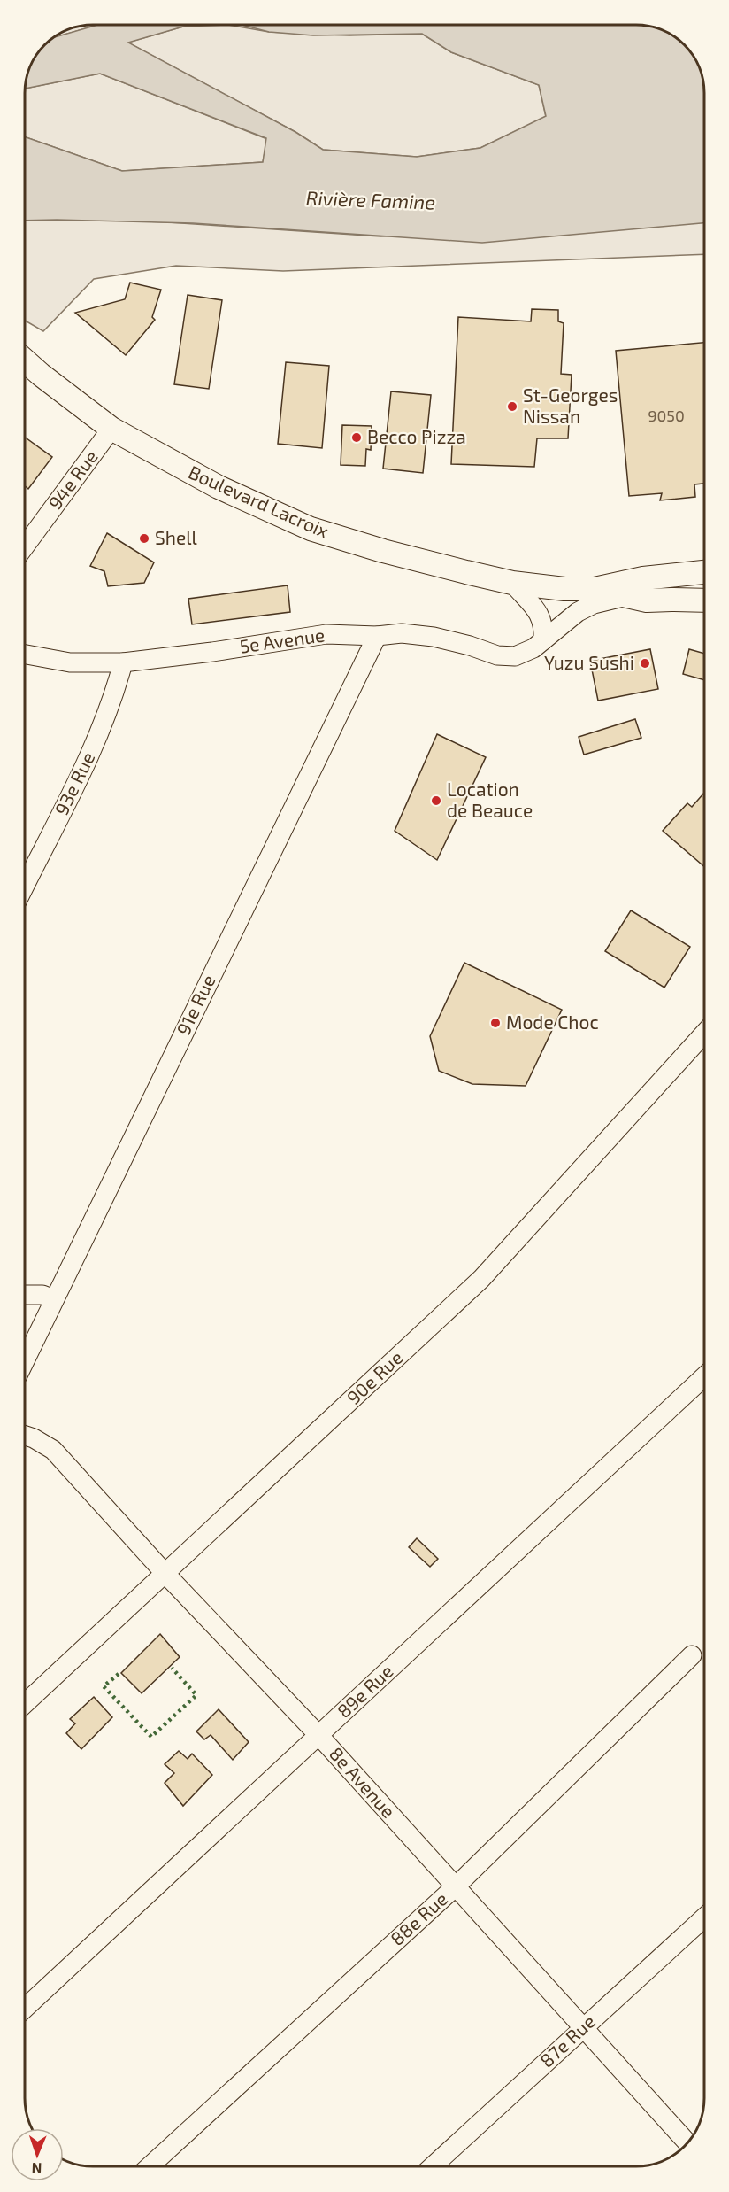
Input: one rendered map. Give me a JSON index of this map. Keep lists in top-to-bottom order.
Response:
{
  "streets": {
    "main road": ["Boulevard Lacroix"],
    "street": [
      "94e Rue",
      "5e Avenue",
      "93e Rue",
      "91e Rue",
      "90e Rue",
      "89e Rue",
      "8e Avenue",
      "88e Rue",
      "87e Rue"
    ]
  },
  "crossings": [
    ["94e Rue", "Boulevard Lacroix"],
    ["Boulevard Lacroix", "5e Avenue"],
    ["5e Avenue", "93e Rue"],
    ["5e Avenue", "91e Rue"],
    ["90e Rue", "8e Avenue"],
    ["89e Rue", "8e Avenue"],
    ["8e Avenue", "88e Rue"],
    ["8e Avenue", "87e Rue"]
  ],
  "water": ["Rivière Famine"],
  "places": [
    "St-Georges Nissan",
    "Becco Pizza",
    "Shell",
    "Yuzu Sushi",
    "Location de Beauce",
    "Mode Choc"
  ],
  "house_numbers": ["9050"],
  "north": "bottom"
}
